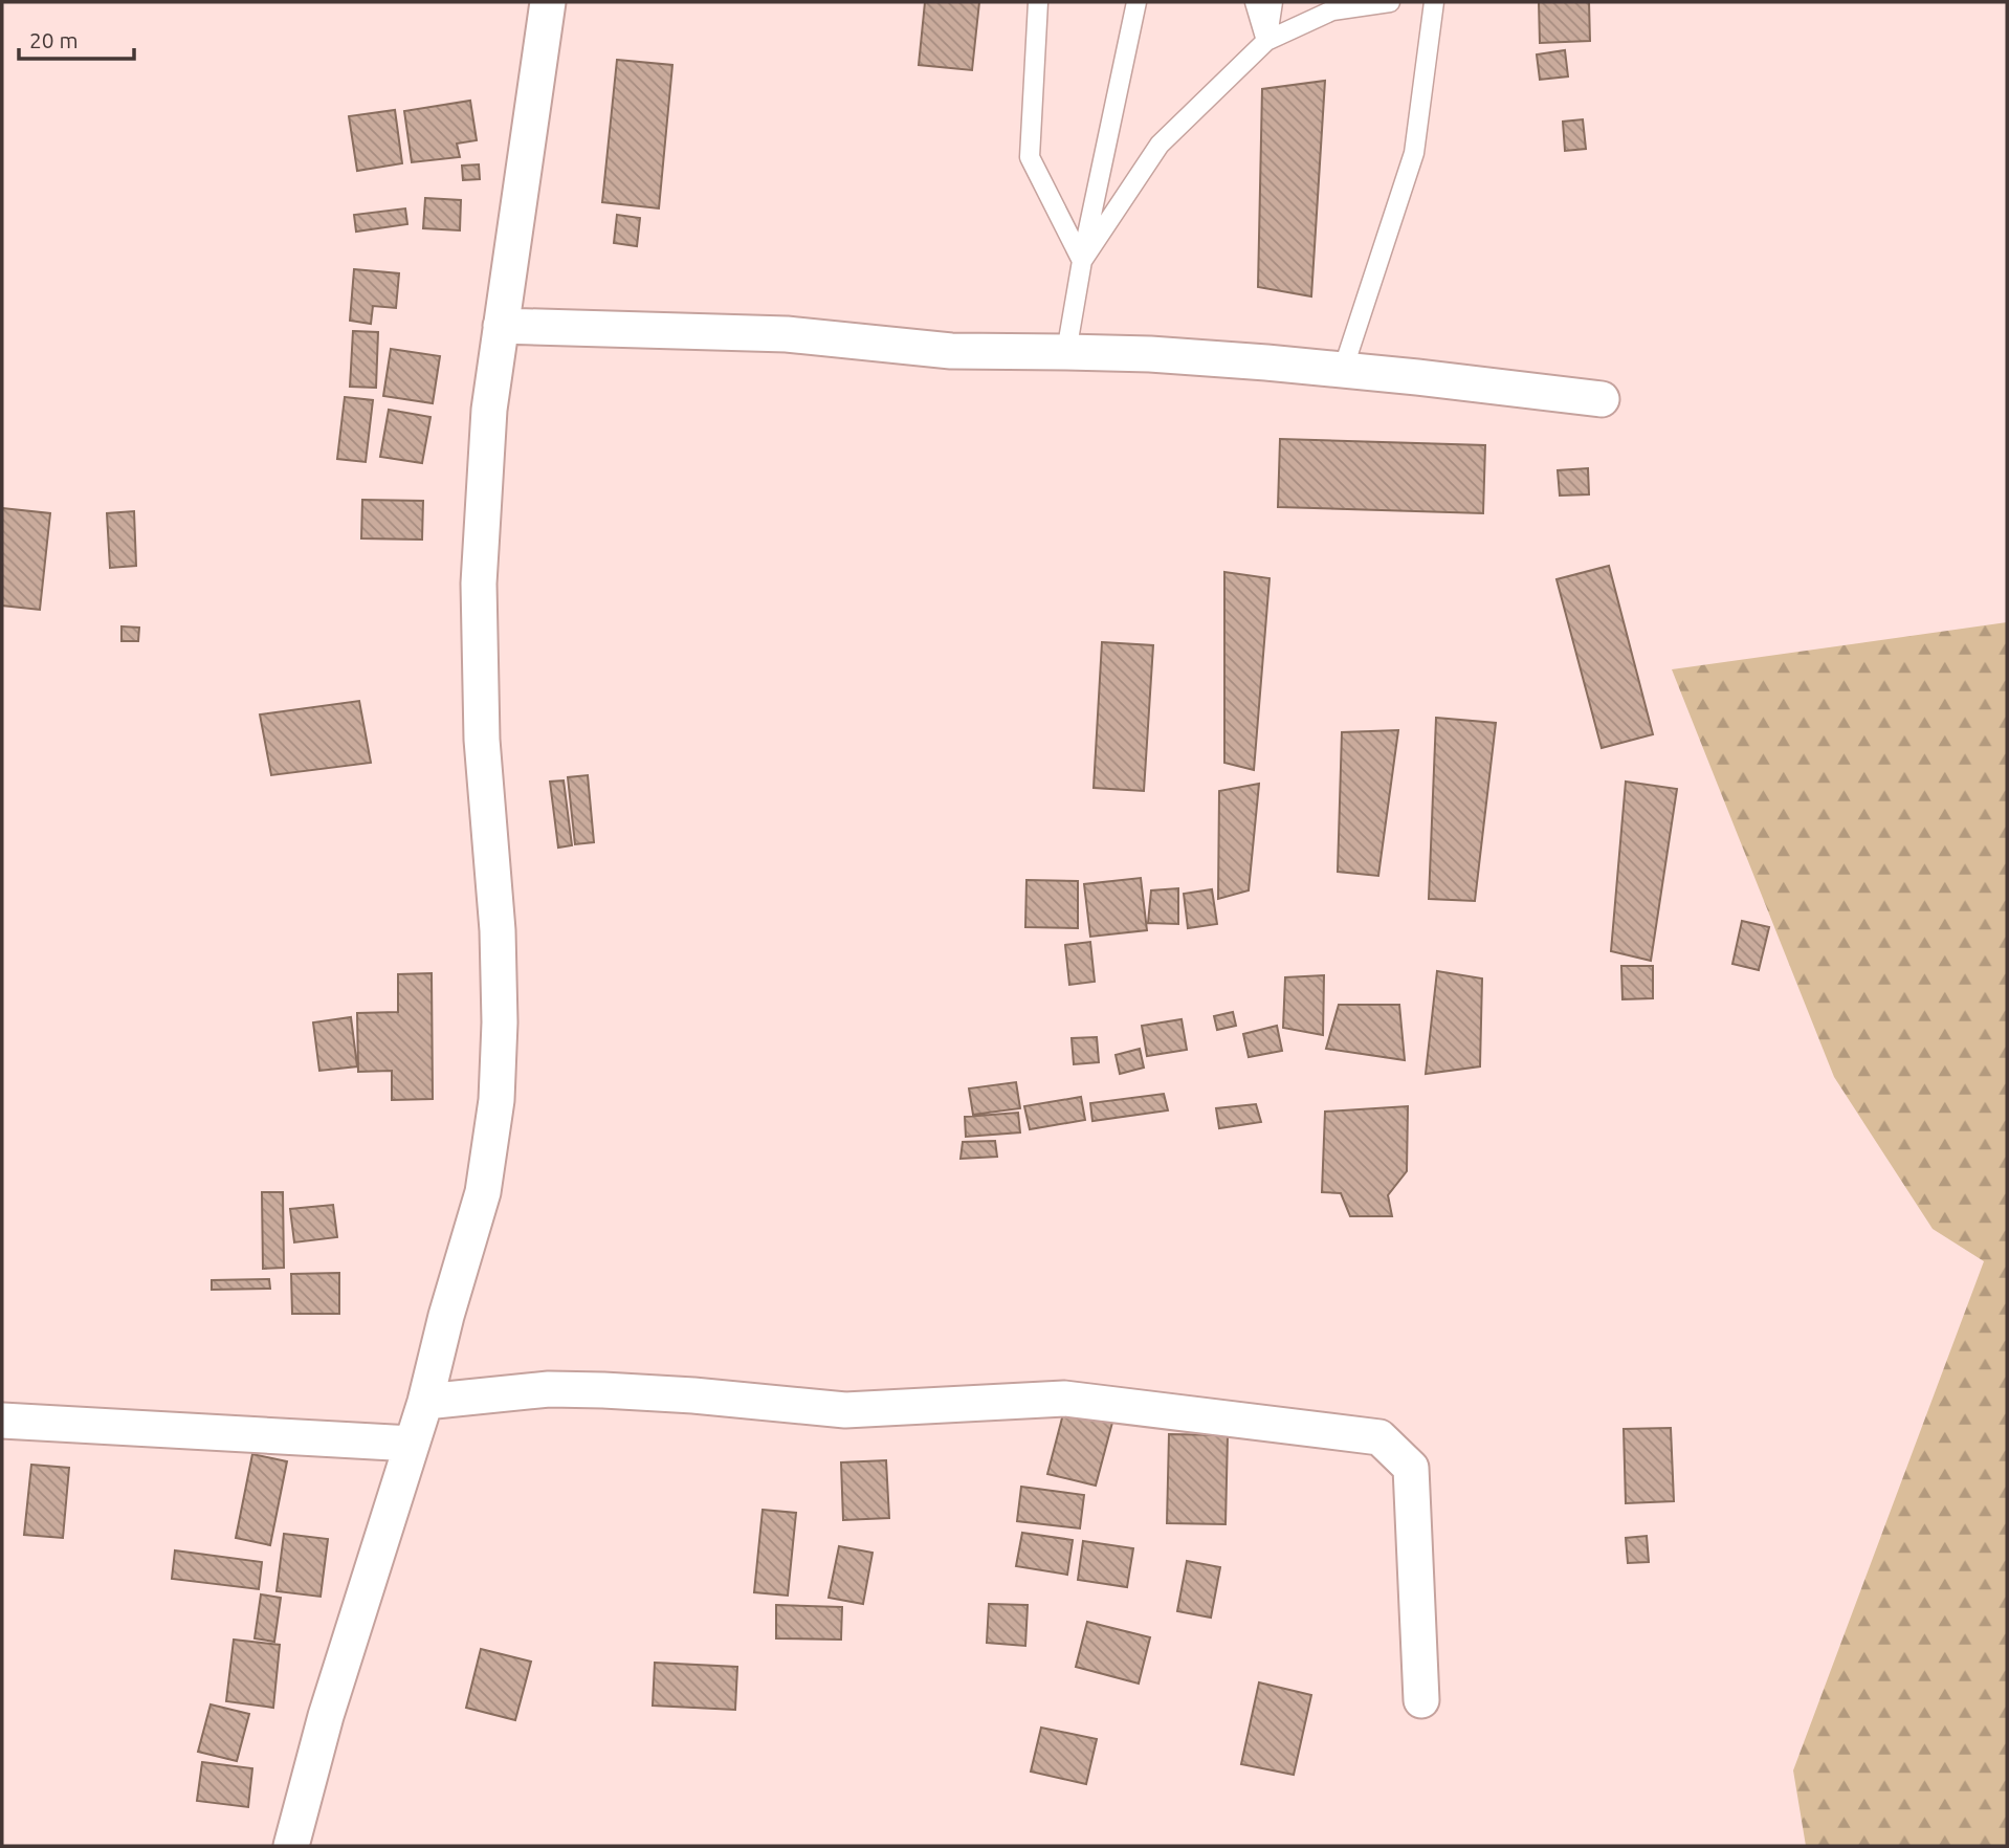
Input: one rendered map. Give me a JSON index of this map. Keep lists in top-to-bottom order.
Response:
{
  "scale_bar": "20 m"
}
